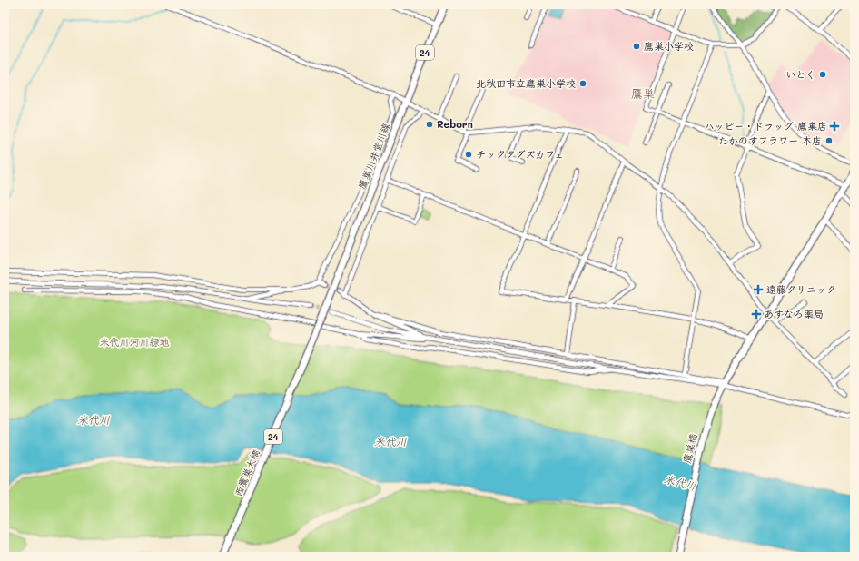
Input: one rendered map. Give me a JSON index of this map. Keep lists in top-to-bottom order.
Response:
{
  "streets": {
    "main road": [
      "24",
      "鷹巣川井堂川線",
      "鷹巣橋",
      "西鷹巣大橋"
    ]
  },
  "crossings": [
    ["鷹巣川井堂川線", "西鷹巣大橋"]
  ],
  "districts": ["鷹巣"],
  "water": ["米代川"],
  "parks": ["米代川河川緑地"],
  "places": {
    "other": [
      "鷹巣小学校",
      "いとく",
      "北秋田市立鷹巣小学校",
      "Reborn",
      "たかのすフラワー 本店",
      "チックタグズカフェ"
    ],
    "health": ["ハッピー・ドラッグ 鷹巣店", "遠藤クリニック", "あすなろ薬局"]
  }
}
